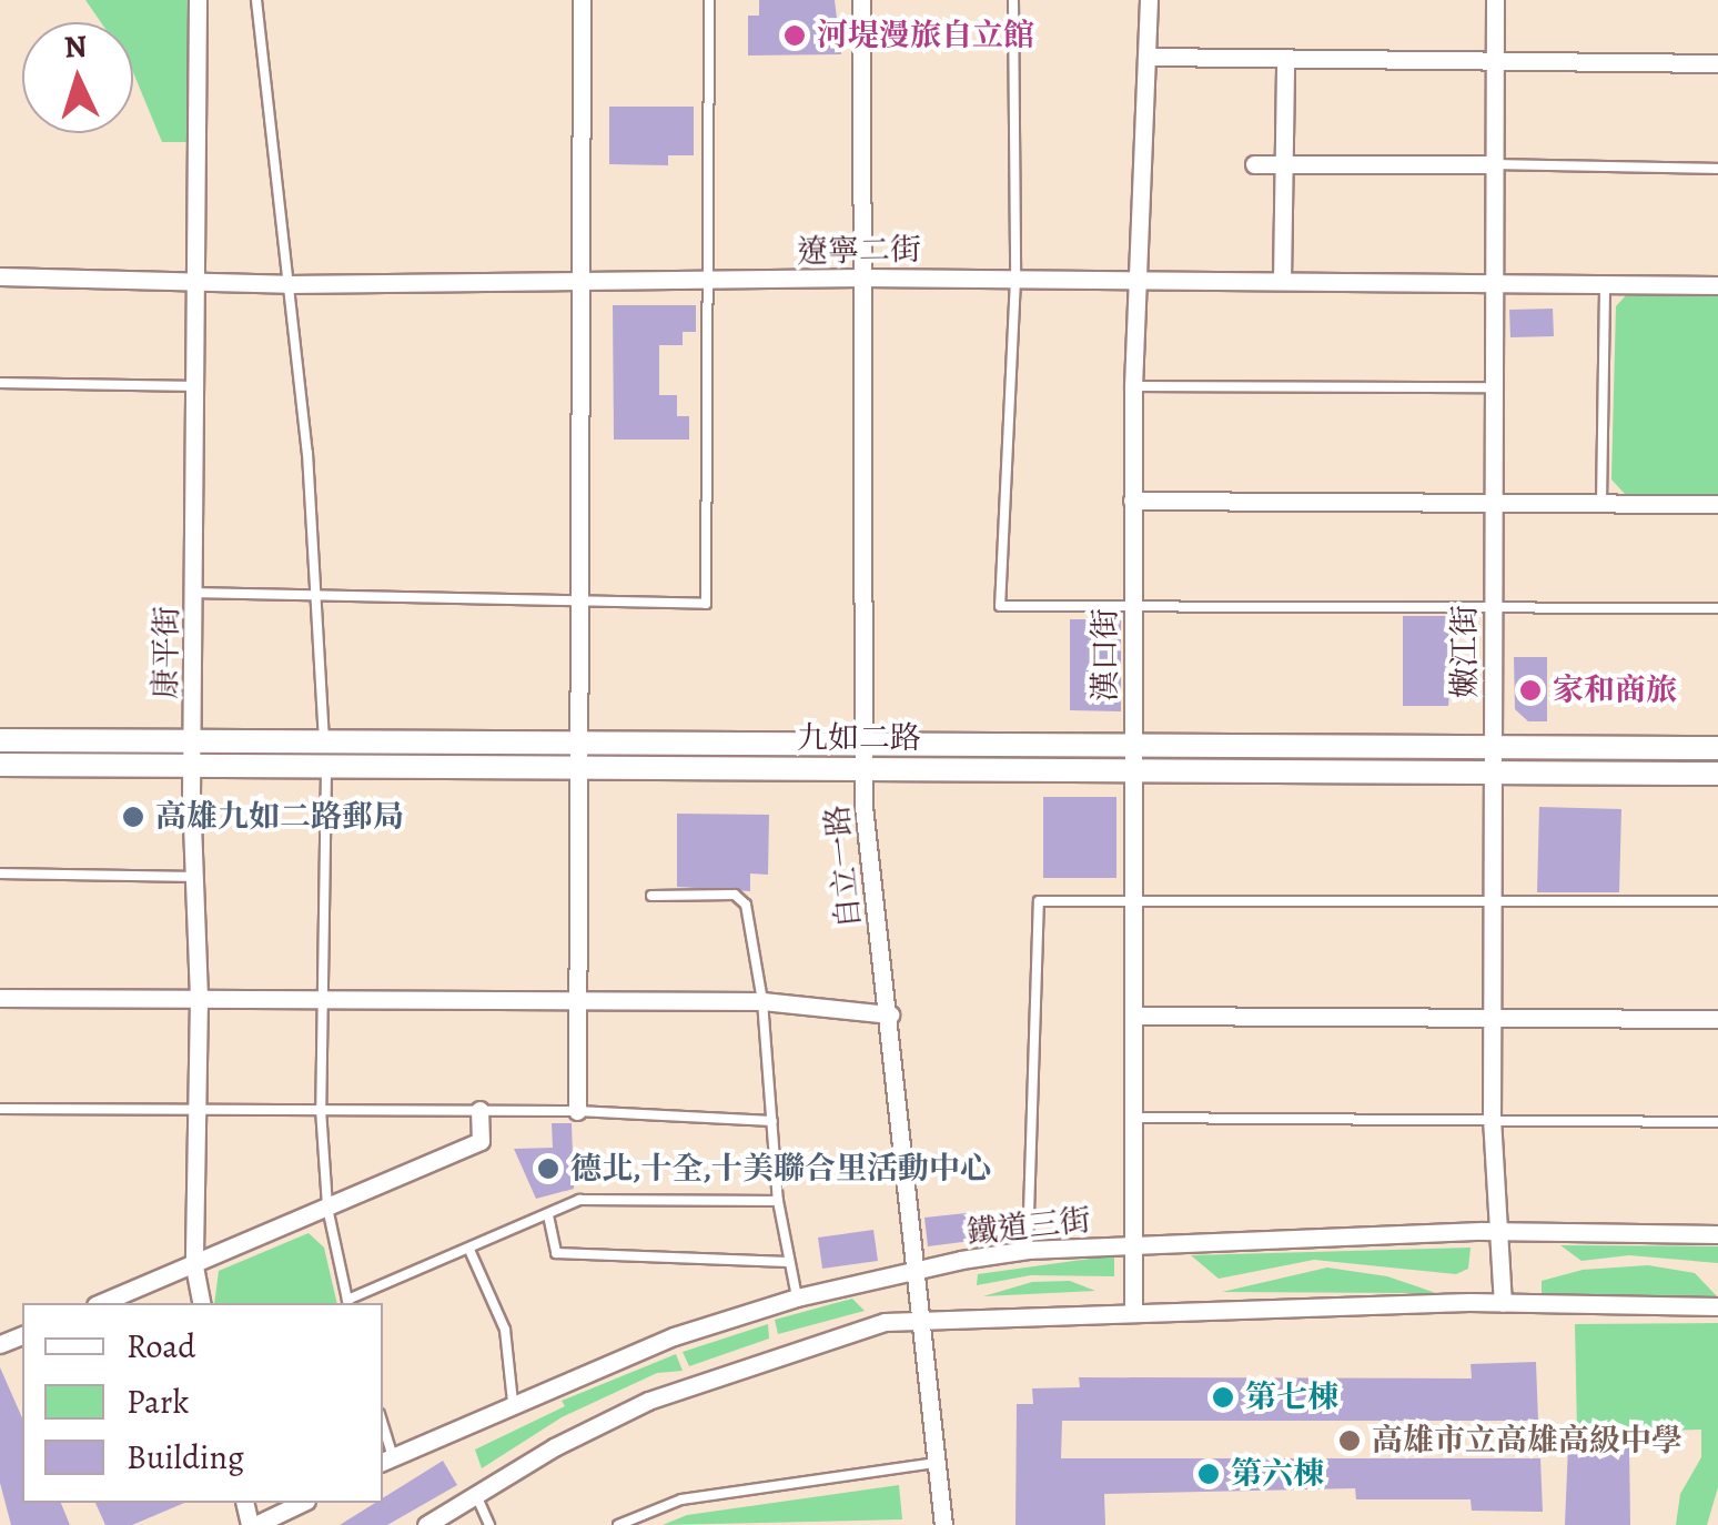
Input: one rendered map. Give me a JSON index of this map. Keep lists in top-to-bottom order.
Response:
{
  "streets": {
    "street": [
      "遼寧二街",
      "嫩江街",
      "康平街",
      "漢口街",
      "九如二路",
      "自立一路",
      "鐵道三街"
    ]
  },
  "crossings": [
    ["遼寧二街", "嫩江街"],
    ["遼寧二街", "康平街"],
    ["遼寧二街", "漢口街"],
    ["遼寧二街", "自立一路"],
    ["嫩江街", "九如二路"],
    ["嫩江街", "鐵道三街"],
    ["康平街", "九如二路"],
    ["漢口街", "九如二路"],
    ["漢口街", "鐵道三街"],
    ["九如二路", "自立一路"],
    ["自立一路", "鐵道三街"]
  ],
  "places": [
    "河堤漫旅自立館",
    "家和商旅",
    "高雄九如二路郵局",
    "德北,十全,十美聯合里活動中心",
    "第七棟",
    "高雄市立高雄高級中學",
    "第六棟"
  ],
  "legend": ["Road", "Park", "Building"],
  "north": "top"
}
